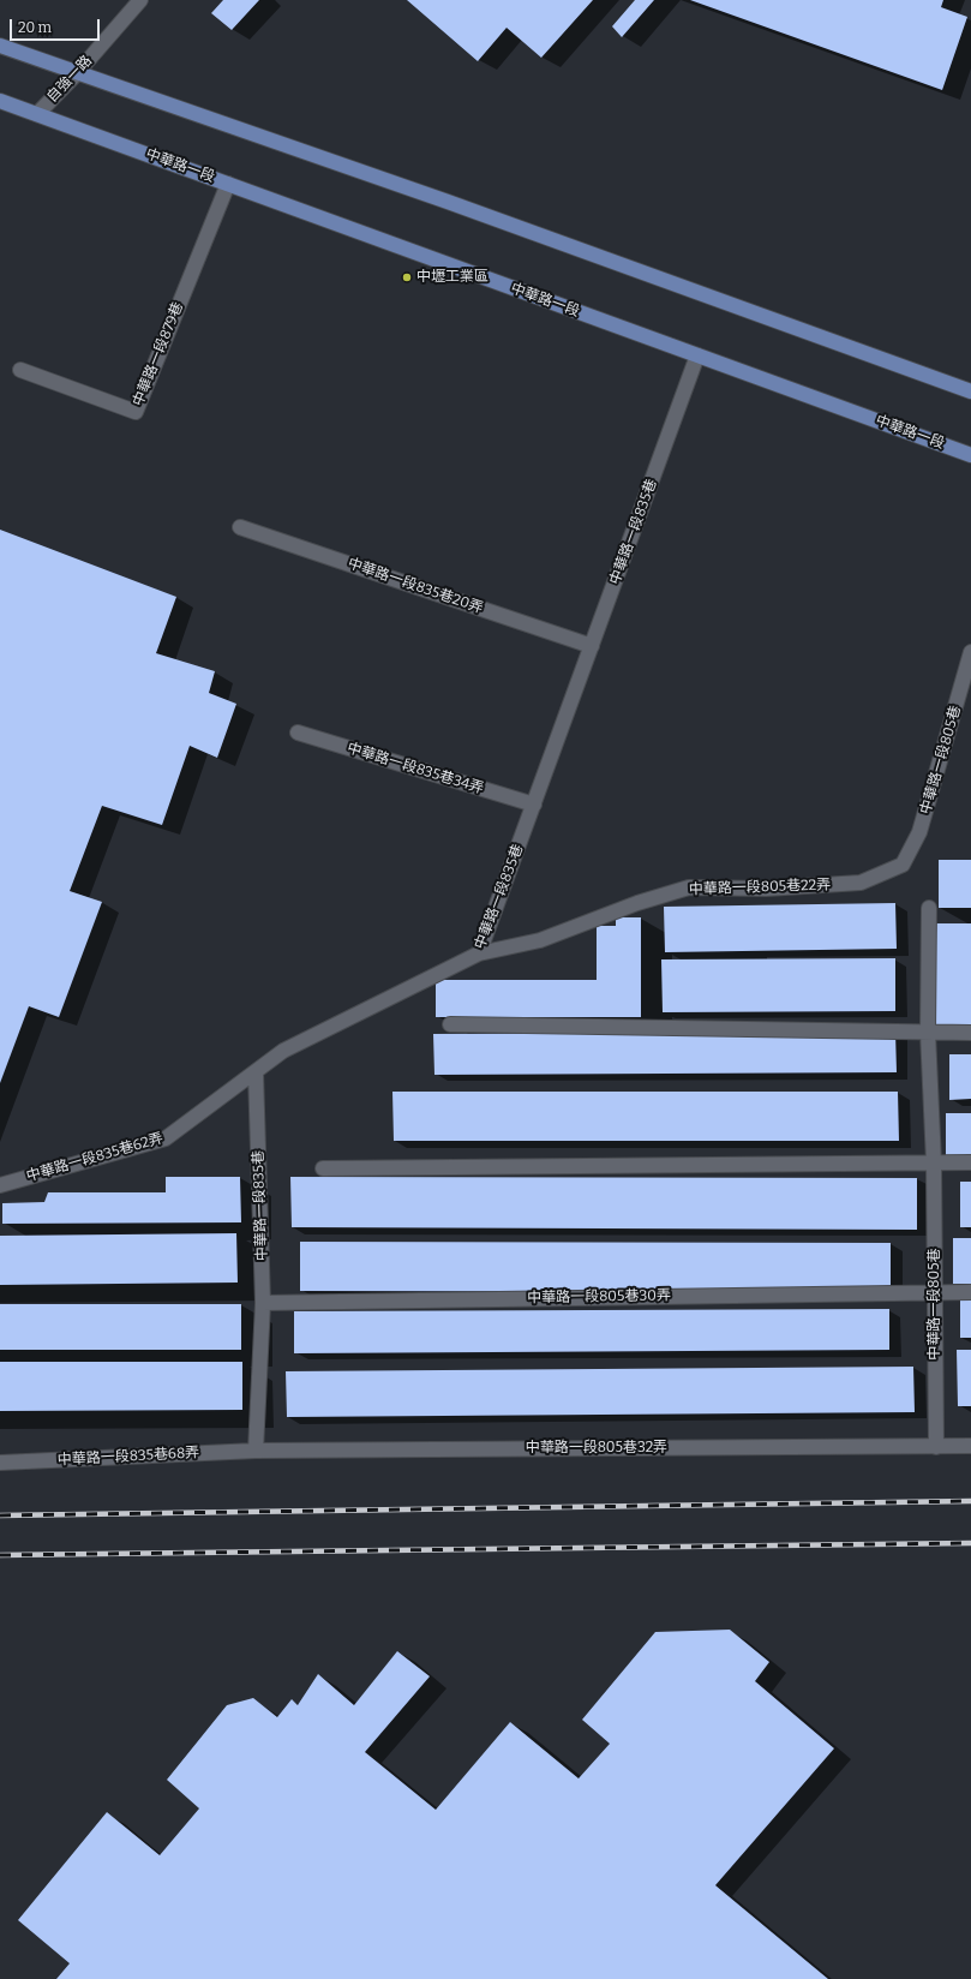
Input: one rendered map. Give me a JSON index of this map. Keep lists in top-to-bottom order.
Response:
{
  "streets": {
    "main road": ["中華路一段"],
    "street": [
      "自強一路",
      "中華路一段879巷",
      "中華路一段835巷",
      "中華路一段835巷20弄",
      "中華路一段805巷",
      "中華路一段835巷34弄",
      "中華路一段805巷22弄",
      "中華路一段835巷62弄",
      "中華路一段805巷30弄",
      "中華路一段805巷32弄",
      "中華路一段835巷68弄"
    ]
  },
  "crossings": [
    ["自強一路", "中華路一段"],
    ["中華路一段", "中華路一段879巷"],
    ["中華路一段", "中華路一段835巷"],
    ["中華路一段835巷", "中華路一段835巷20弄"],
    ["中華路一段835巷", "中華路一段835巷34弄"],
    ["中華路一段835巷", "中華路一段805巷22弄"],
    ["中華路一段835巷", "中華路一段835巷62弄"],
    ["中華路一段835巷", "中華路一段805巷30弄"],
    ["中華路一段835巷", "中華路一段805巷32弄"],
    ["中華路一段835巷", "中華路一段835巷68弄"],
    ["中華路一段805巷", "中華路一段805巷22弄"],
    ["中華路一段805巷", "中華路一段805巷30弄"],
    ["中華路一段805巷", "中華路一段805巷32弄"],
    ["中華路一段805巷32弄", "中華路一段835巷68弄"]
  ],
  "places": ["中壢工業區"],
  "scale_bar": "20 m"
}
